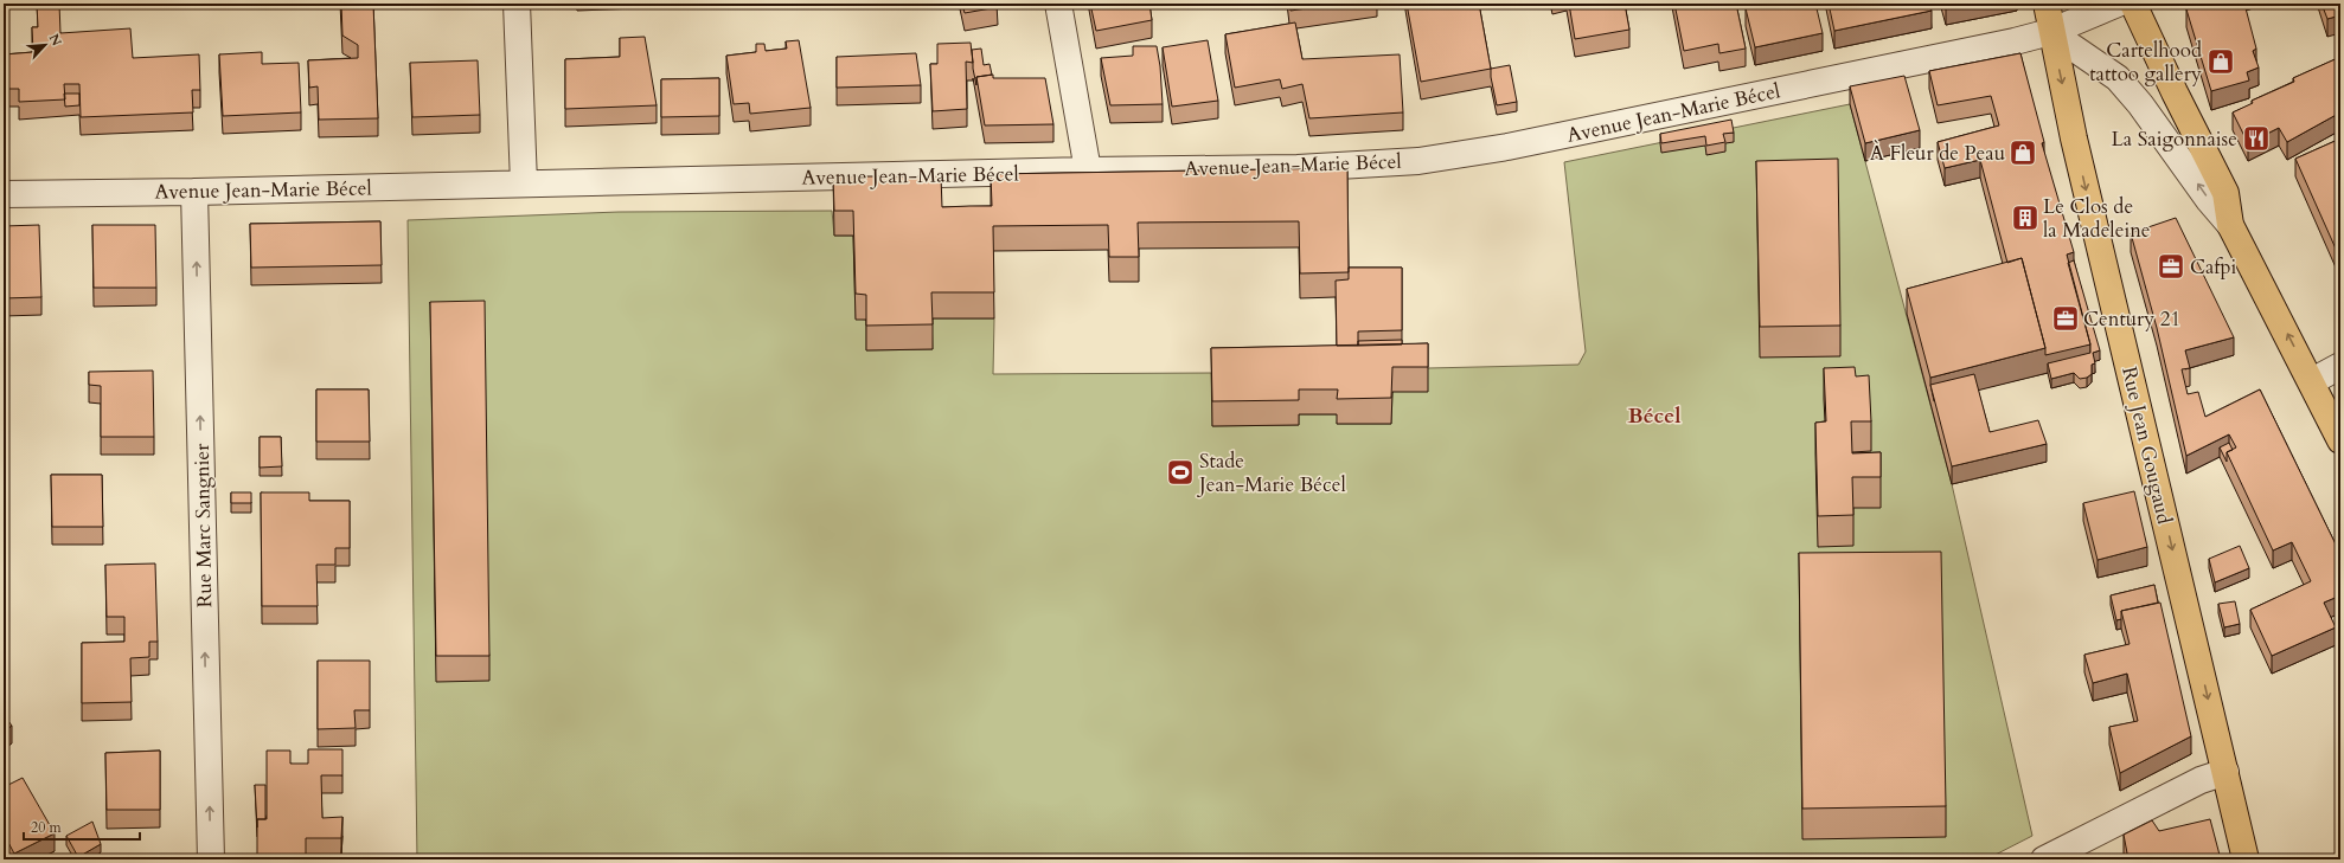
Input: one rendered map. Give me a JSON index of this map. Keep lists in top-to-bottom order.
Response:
{
  "streets": {
    "main road": ["Rue Jean Gougaud"],
    "street": ["Avenue Jean-Marie Bécel", "Rue Marc Sangnier"]
  },
  "crossings": [
    ["Avenue Jean-Marie Bécel", "Rue Jean Gougaud"],
    ["Avenue Jean-Marie Bécel", "Rue Marc Sangnier"]
  ],
  "one_way": ["Rue Marc Sangnier"],
  "districts": ["Bécel"],
  "places": {
    "shop": ["Cartelhood tattoo gallery", "À Fleur de Peau"],
    "restaurant": ["La Saigonnaise"],
    "building": ["Le Clos de la Madeleine"],
    "office": ["Cafpi", "Century 21"],
    "sports": ["Stade Jean-Marie Bécel"]
  },
  "scale_bar": "20 m",
  "north": "top right"
}
